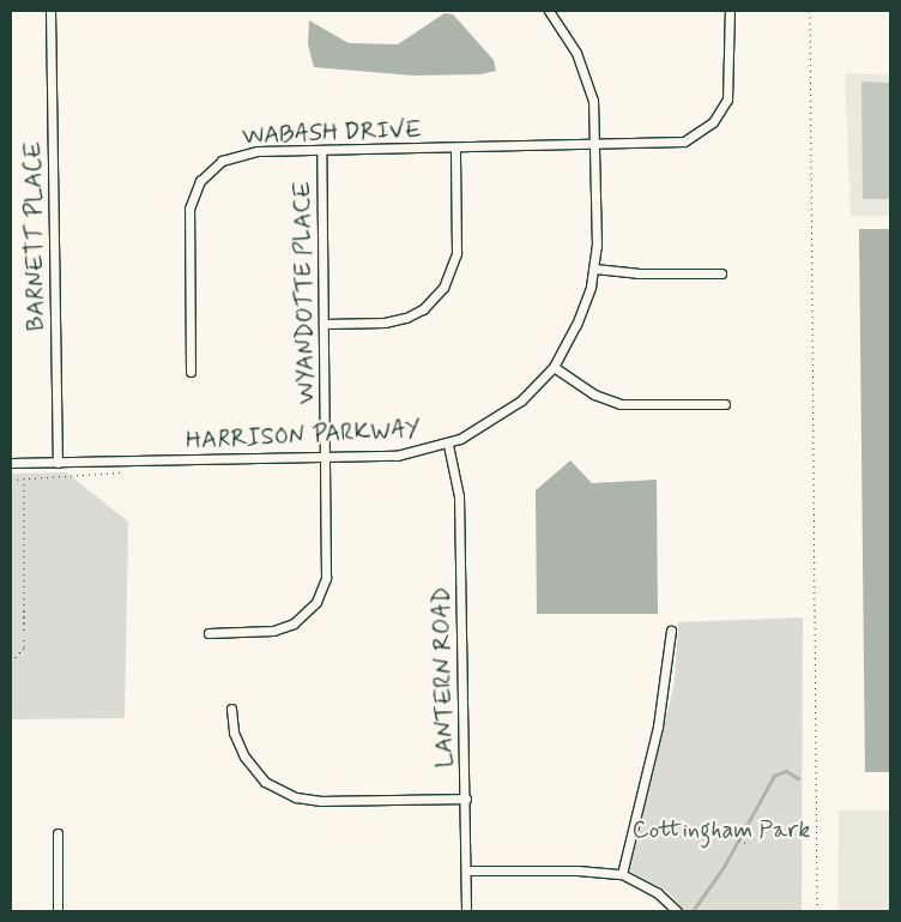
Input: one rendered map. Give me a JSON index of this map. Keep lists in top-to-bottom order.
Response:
{
  "streets": {
    "street": [
      "WABASH DRIVE",
      "BARNETT PLACE",
      "WYANDOTTE PLACE",
      "HARRISON PARKWAY",
      "LANTERN ROAD"
    ]
  },
  "crossings": [
    ["WABASH DRIVE", "WYANDOTTE PLACE"],
    ["WABASH DRIVE", "HARRISON PARKWAY"],
    ["BARNETT PLACE", "HARRISON PARKWAY"],
    ["WYANDOTTE PLACE", "HARRISON PARKWAY"],
    ["HARRISON PARKWAY", "LANTERN ROAD"]
  ],
  "parks": ["Cottingham Park"]
}
